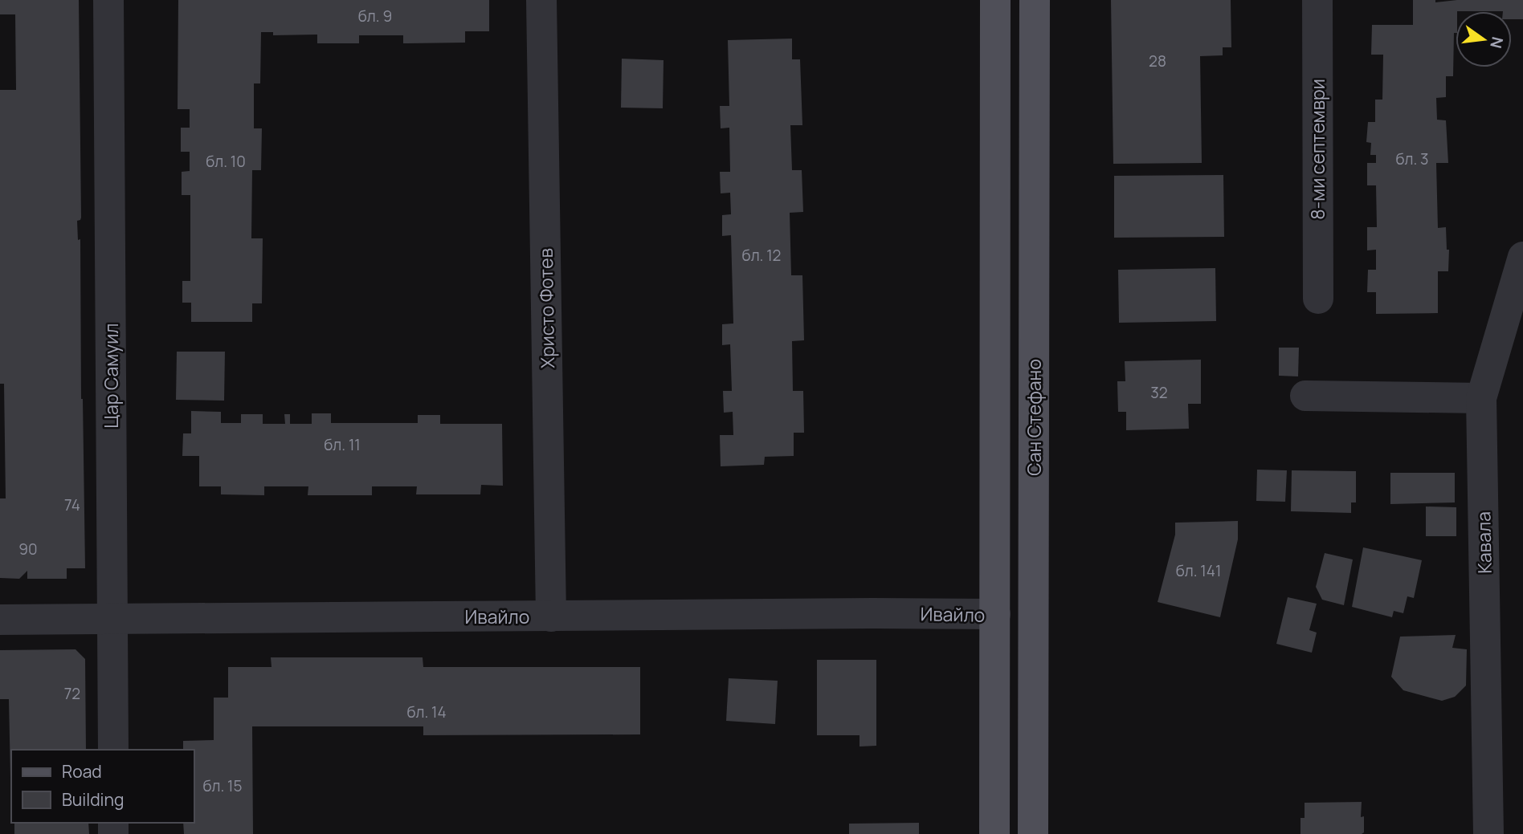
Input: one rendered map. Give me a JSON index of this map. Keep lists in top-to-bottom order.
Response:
{
  "streets": {
    "main road": ["Сан Стефано"],
    "street": [
      "8-ми септември",
      "Христо Фотев",
      "Цар Самуил",
      "Кавала",
      "Ивайло"
    ]
  },
  "crossings": [
    ["Христо Фотев", "Ивайло"],
    ["Цар Самуил", "Ивайло"]
  ],
  "house_numbers": [
    "бл. 9",
    "28",
    "бл. 3",
    "бл. 10",
    "бл. 12",
    "32",
    "бл. 11",
    "74",
    "90",
    "бл. 141",
    "72",
    "бл. 14",
    "бл. 15"
  ],
  "legend": ["Road", "Building"],
  "north": "right"
}
